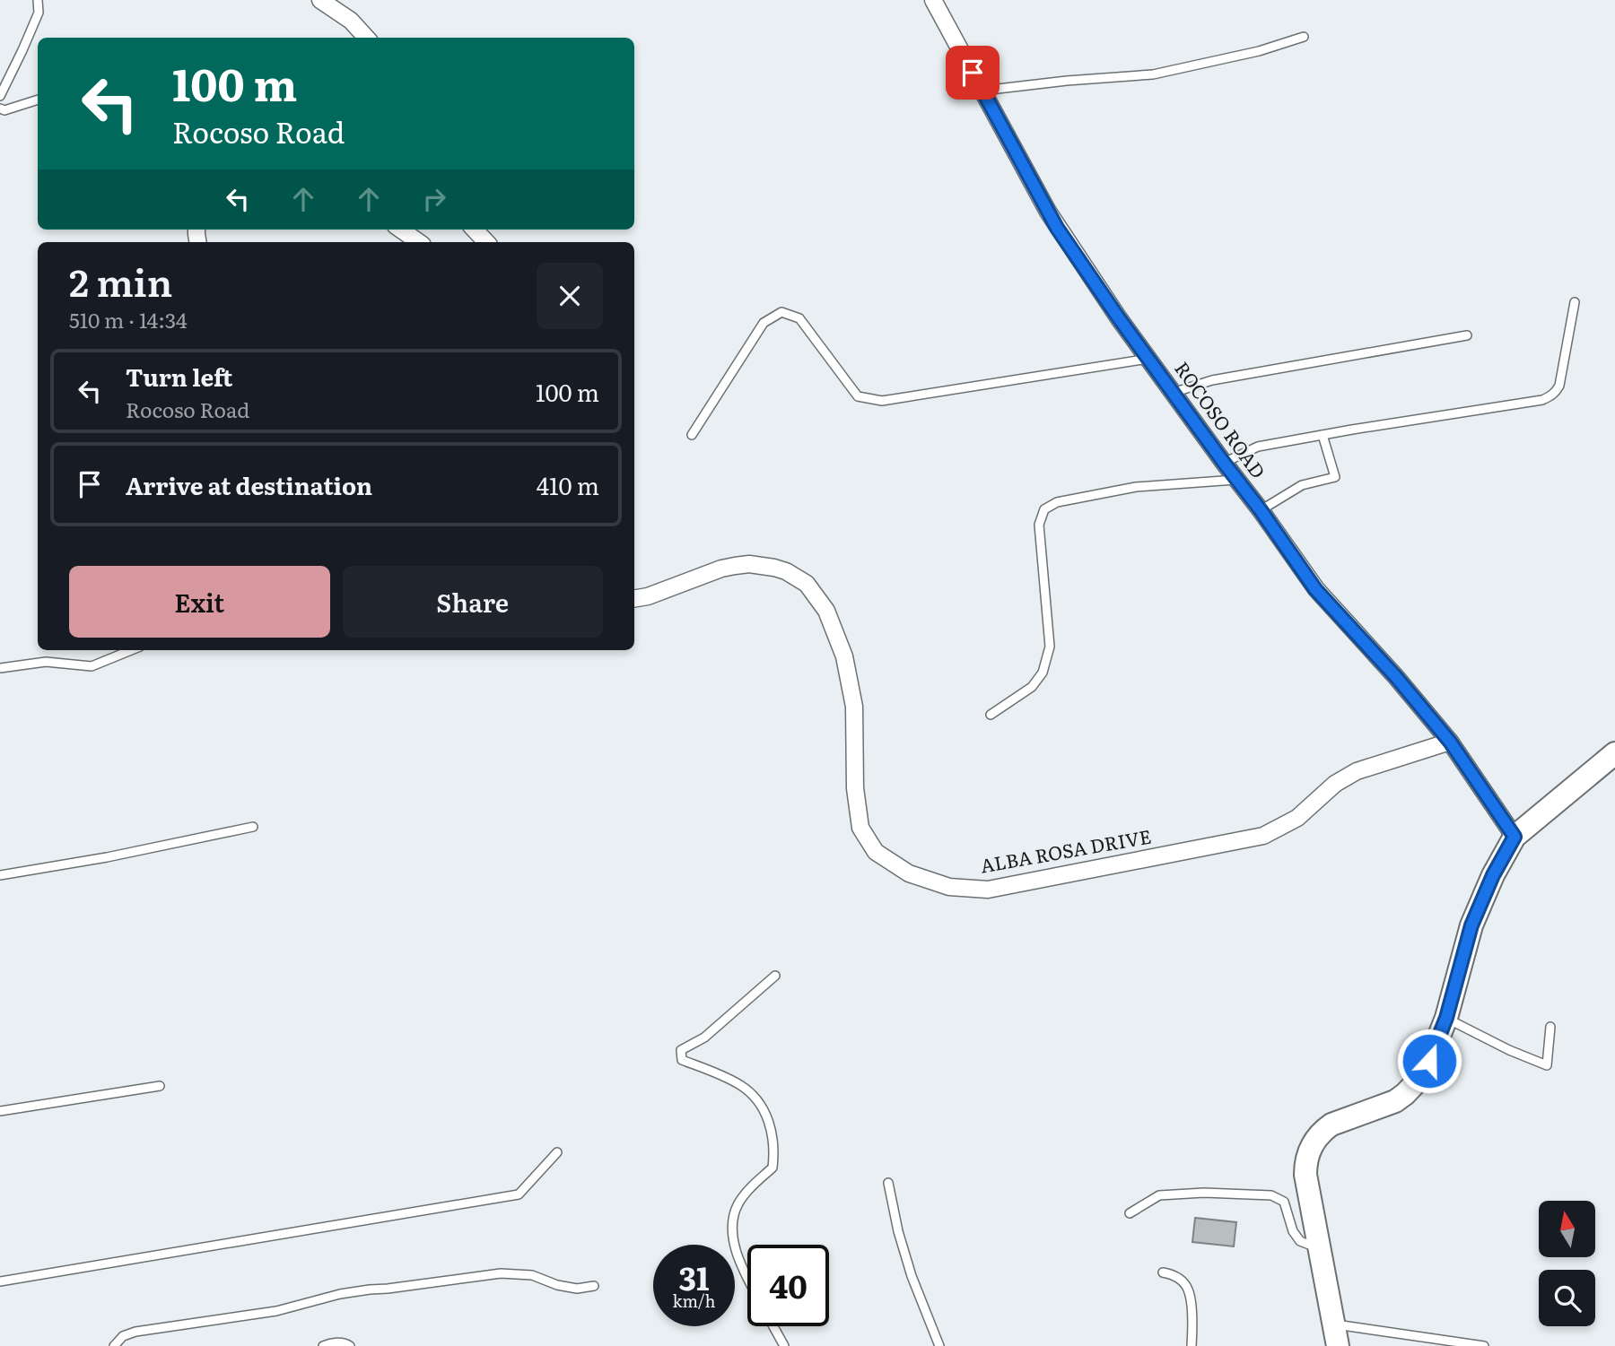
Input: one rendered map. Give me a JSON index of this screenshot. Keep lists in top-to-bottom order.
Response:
{
  "streets": {
    "street": ["ROCOSO ROAD", "ALBA ROSA DRIVE"]
  },
  "crossings": [
    ["ROCOSO ROAD", "ALBA ROSA DRIVE"]
  ],
  "north": "top",
  "page": {
    "turn": ["100 m", "Rocoso Road"],
    "heading": ["2 min", "510 m · 14:34"],
    "list": [
      {
        "name": "Turn left",
        "note": "Rocoso Road",
        "value": "100 m"
      },
      {
        "name": "Arrive at destination",
        "value": "410 m"
      }
    ],
    "buttons": ["Exit", "Share"],
    "speed": "31 km/h",
    "limit": "40"
  }
}
